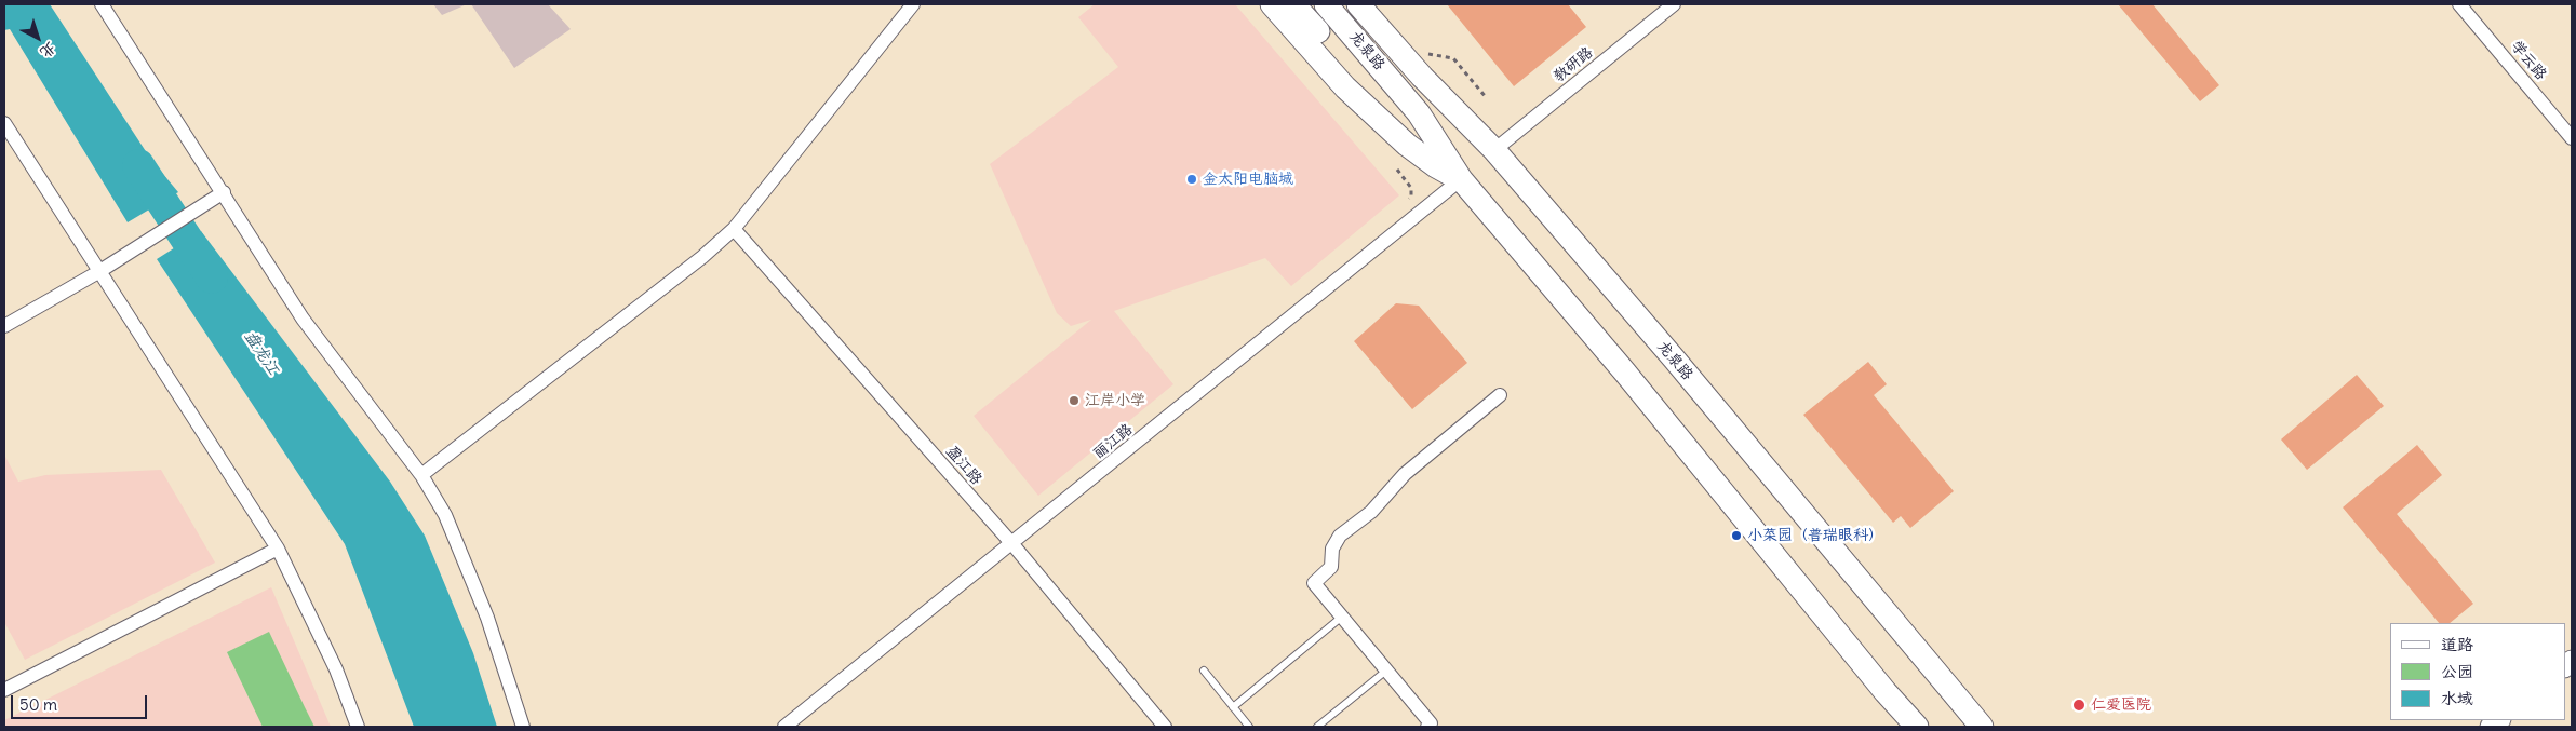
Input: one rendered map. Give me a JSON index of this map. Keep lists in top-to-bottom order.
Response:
{
  "streets": {
    "main road": ["龙泉路"],
    "street": [
      "学云路",
      "教研路",
      "丽江路",
      "盈江路"
    ]
  },
  "crossings": [
    ["龙泉路", "教研路"],
    ["龙泉路", "丽江路"],
    ["丽江路", "盈江路"]
  ],
  "water": ["盘龙江"],
  "places": [
    "金太阳电脑城",
    "江岸小学",
    "小菜园（普瑞眼科）",
    "仁爱医院"
  ],
  "legend": ["道路", "公园", "水域"],
  "scale_bar": "50 m",
  "north": "bottom right"
}
